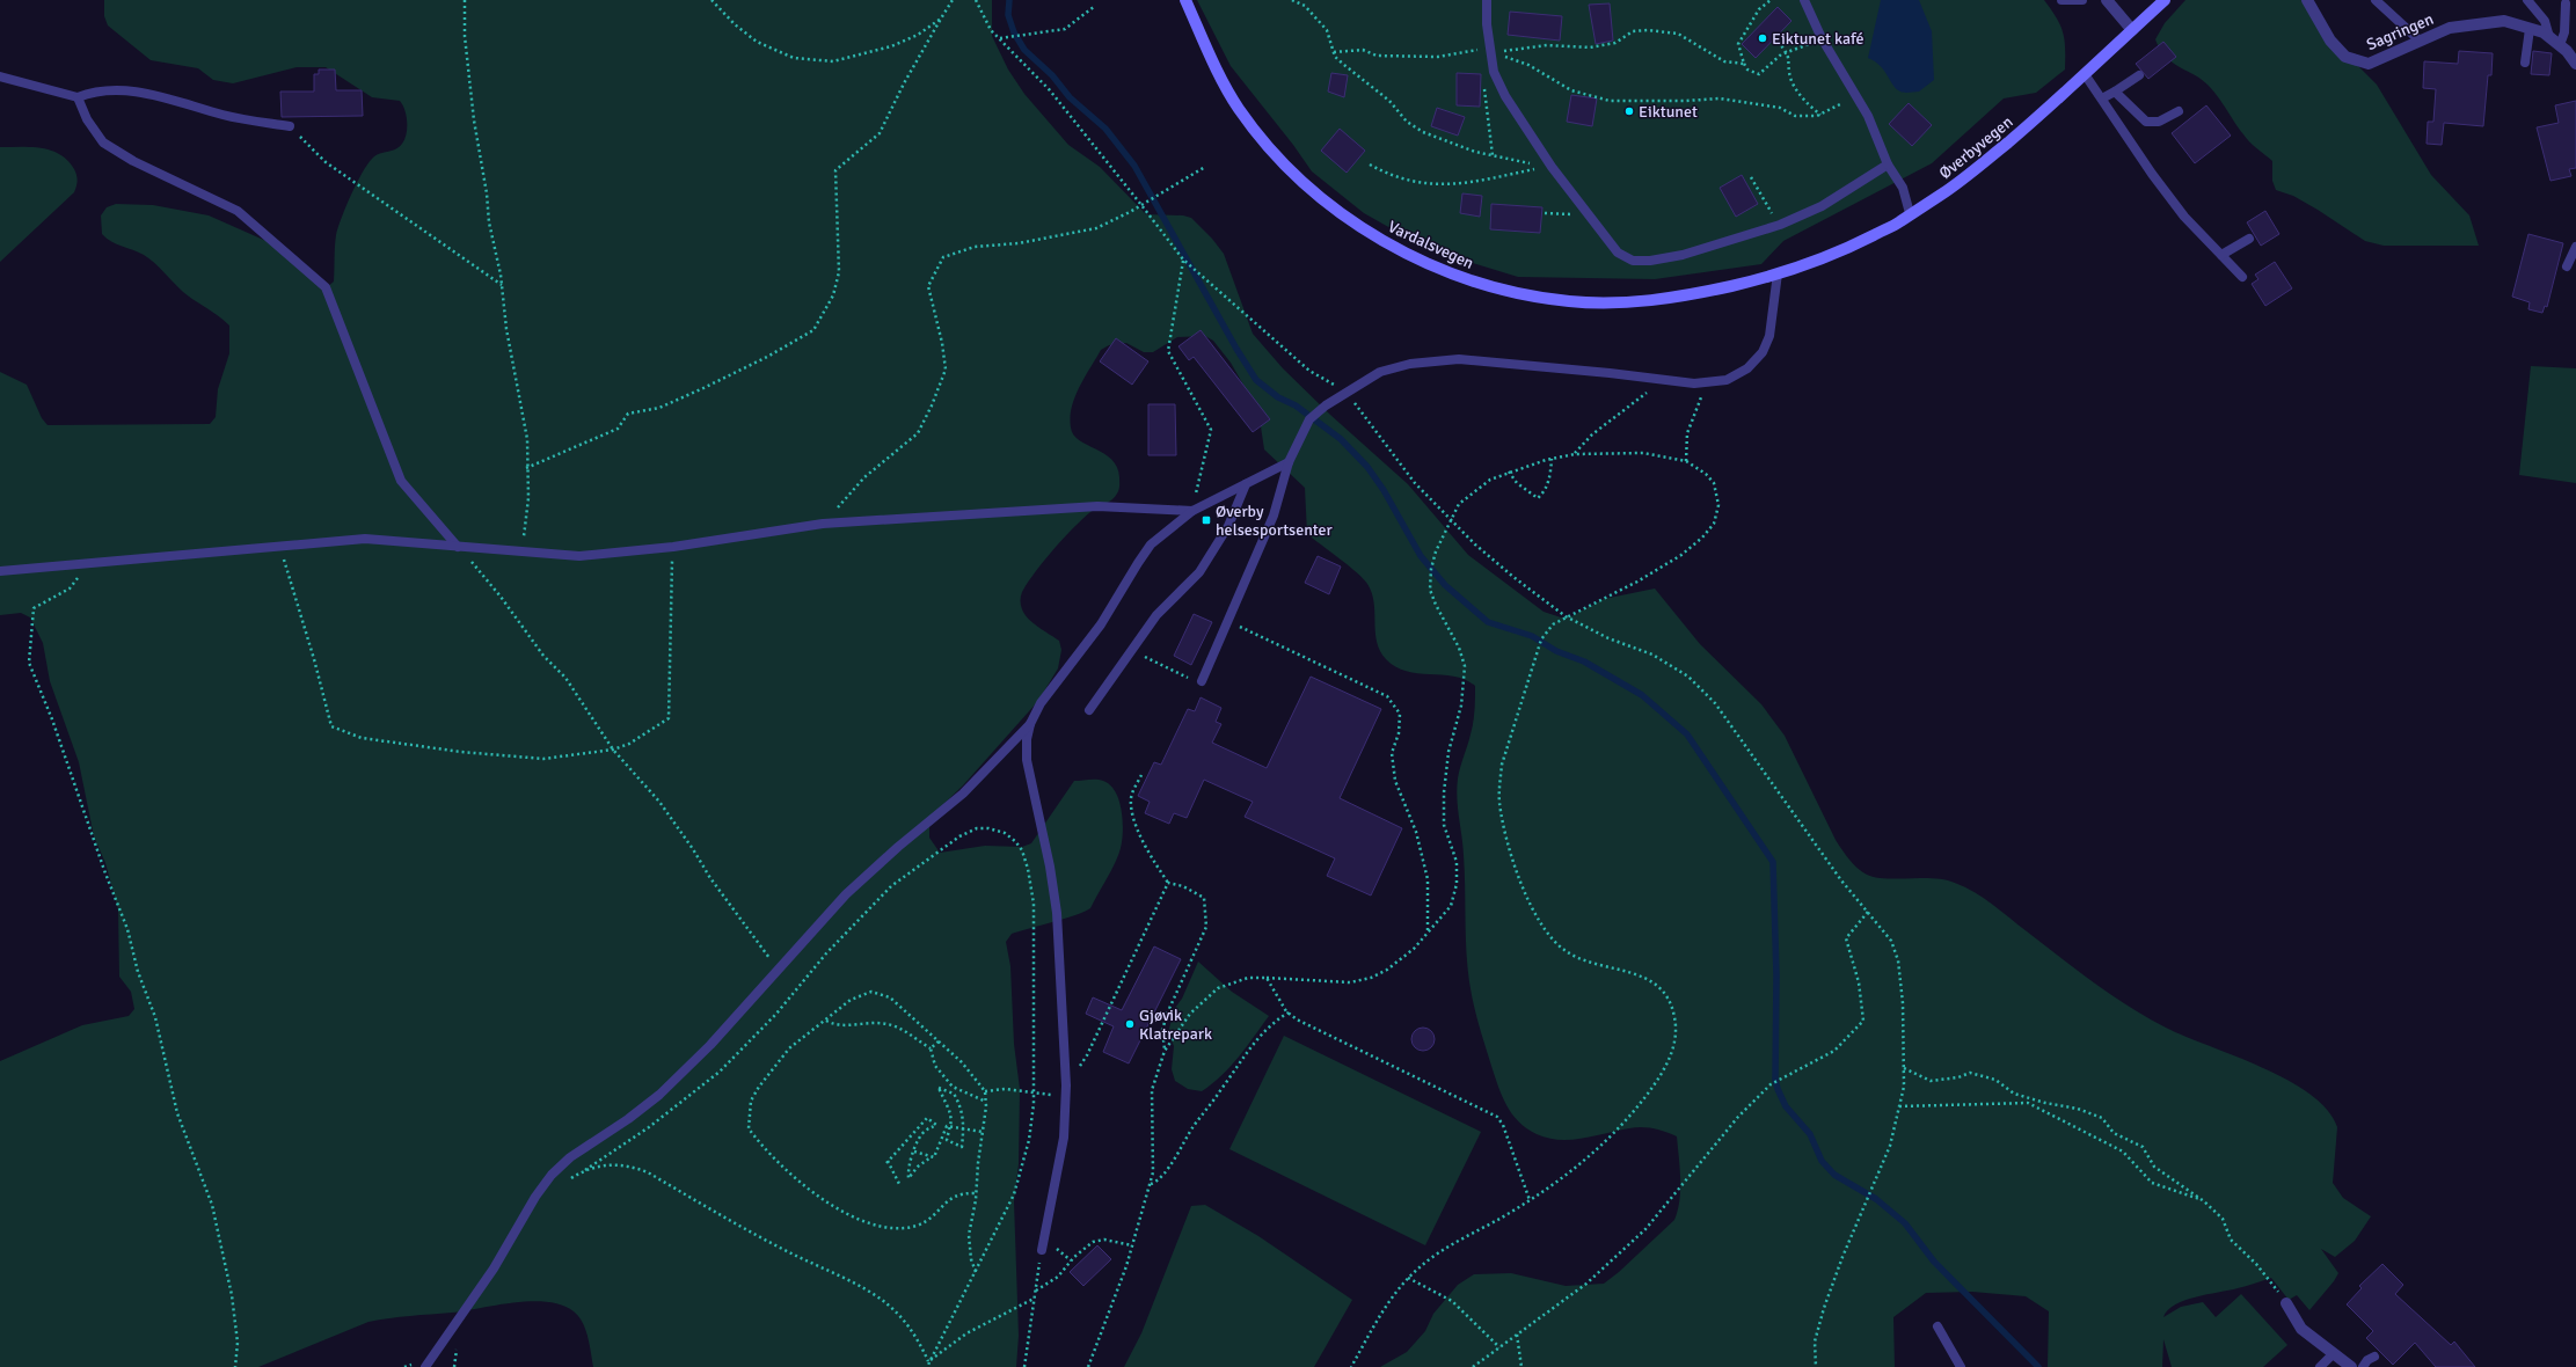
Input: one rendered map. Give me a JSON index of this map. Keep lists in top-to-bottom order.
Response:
{
  "streets": {
    "main road": ["Øverbyvegen", "Vardalsvegen"],
    "street": ["Sagringen"]
  },
  "crossings": [
    ["Øverbyvegen", "Vardalsvegen"]
  ],
  "places": {
    "other": ["Eiktunet kafé", "Eiktunet", "Gjøvik Klatrepark"],
    "transit": ["Øverby helsesportsenter"]
  }
}
